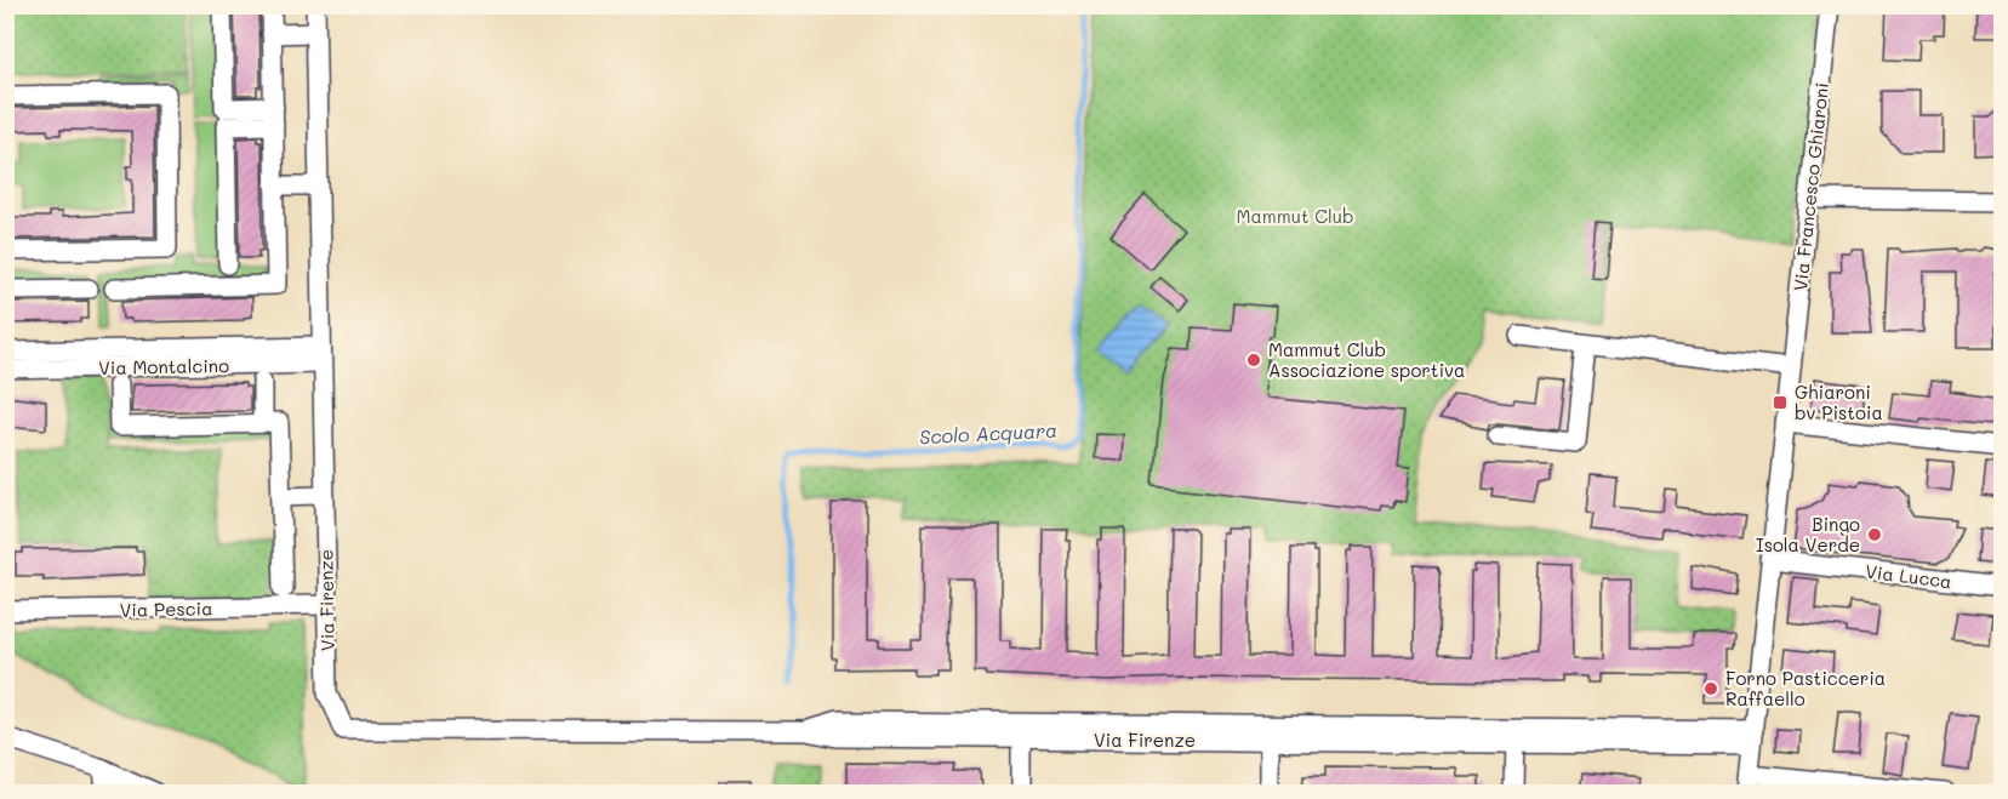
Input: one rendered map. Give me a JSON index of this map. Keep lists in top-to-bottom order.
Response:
{
  "streets": {
    "street": [
      "Via Francesco Ghiaroni",
      "Via Montalcino",
      "Via Lucca",
      "Via Firenze",
      "Via Pescia"
    ]
  },
  "crossings": [
    ["Via Francesco Ghiaroni", "Via Lucca"],
    ["Via Francesco Ghiaroni", "Via Firenze"],
    ["Via Montalcino", "Via Firenze"],
    ["Via Firenze", "Via Pescia"]
  ],
  "water": ["Scolo Acquara"],
  "parks": ["Mammut Club"],
  "places": {
    "other": ["Mammut Club Associazione sportiva", "Bingo Isola Verde", "Forno Pasticceria Raffaello"],
    "transit": ["Ghiaroni bv Pistoia"]
  }
}
